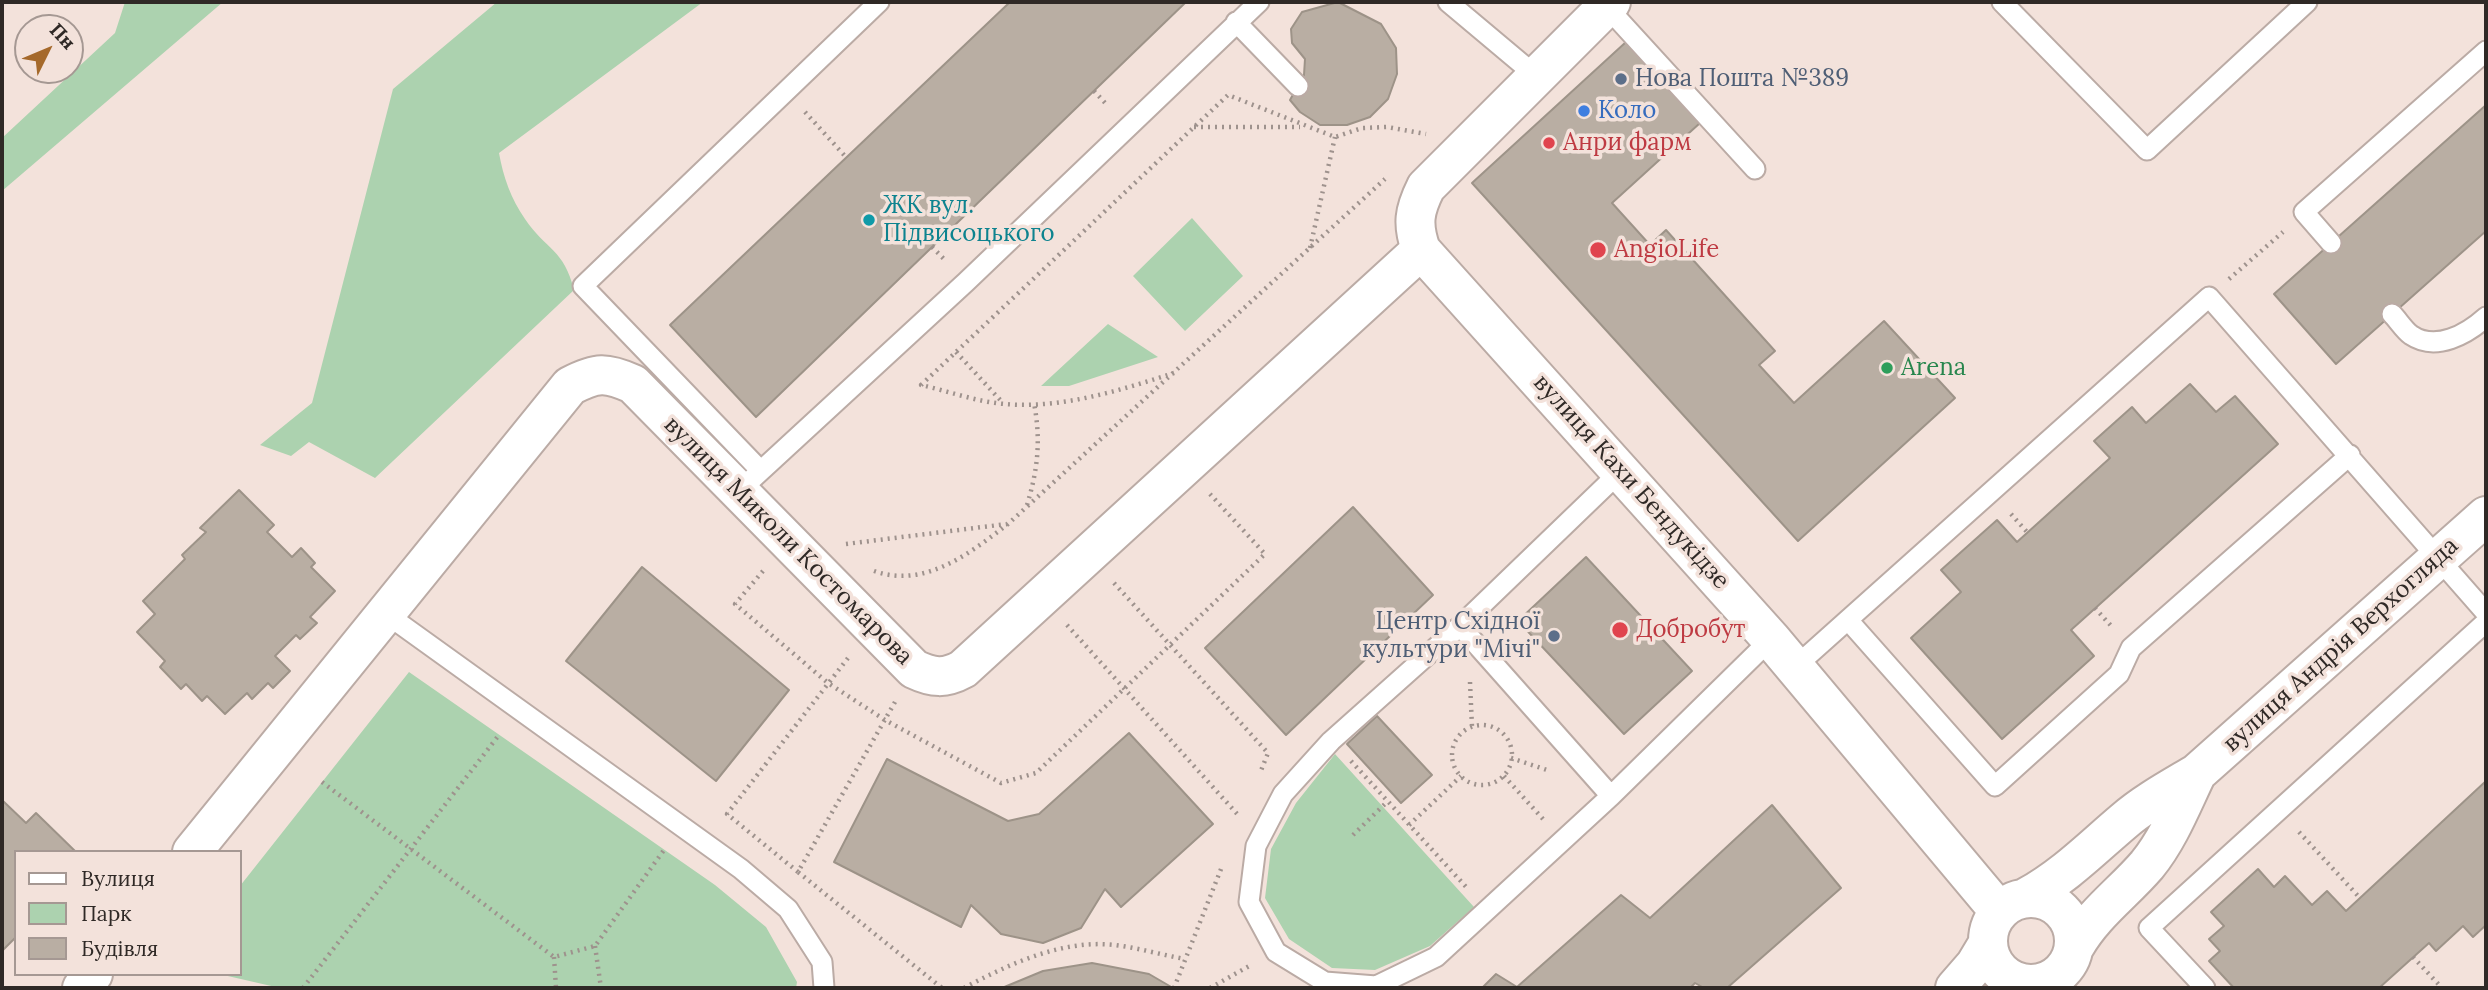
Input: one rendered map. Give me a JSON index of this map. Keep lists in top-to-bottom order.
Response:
{
  "streets": {
    "street": ["вулиця Кахи Бендукідзе", "вулиця Миколи Костомарова", "вулиця Андрія Верхогляда"]
  },
  "crossings": [
    ["вулиця Кахи Бендукідзе", "вулиця Миколи Костомарова"],
    ["вулиця Кахи Бендукідзе", "вулиця Андрія Верхогляда"]
  ],
  "places": [
    "Нова Пошта №389",
    "Коло",
    "Анри фарм",
    "ЖК вул. Підвисоцького",
    "AngioLife",
    "Arena",
    "Добробут",
    "Центр Східної культури \"Мічі\""
  ],
  "legend": ["Вулиця", "Парк", "Будівля"],
  "north": "top right"
}
